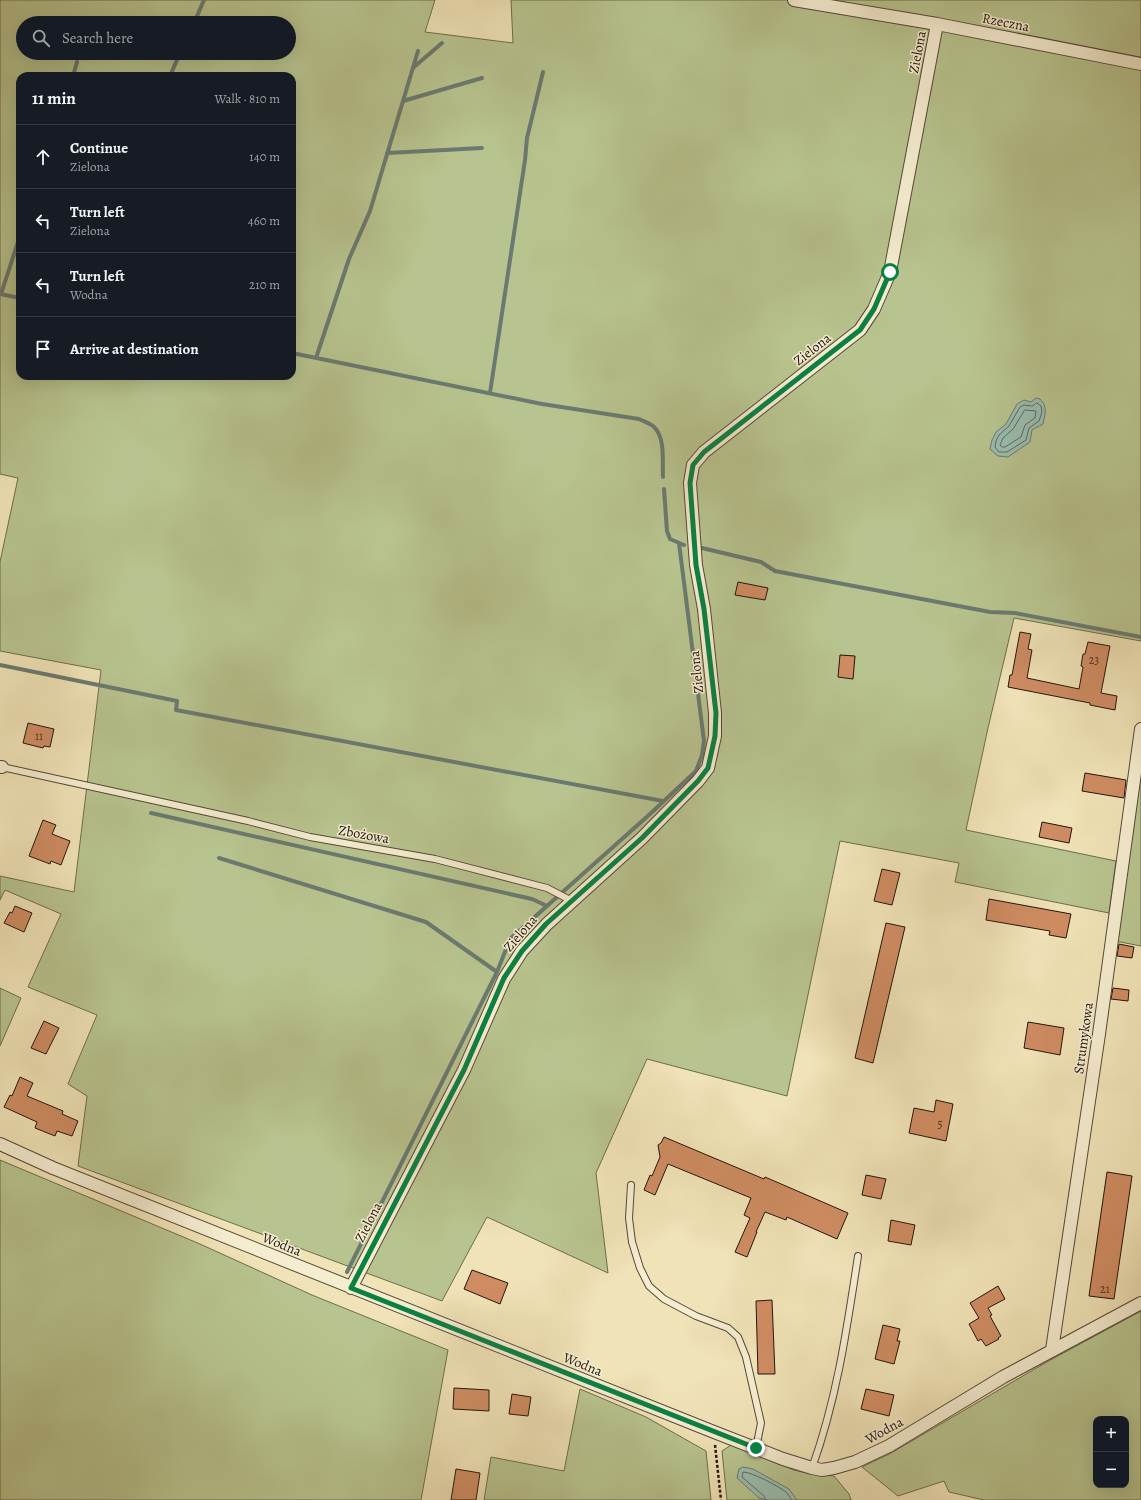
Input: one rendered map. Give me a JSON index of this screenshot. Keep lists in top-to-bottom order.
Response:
{
  "streets": {
    "street": [
      "Rzeczna",
      "Zielona",
      "Strumykowa",
      "Wodna"
    ],
    "lane": ["Zbożowa"]
  },
  "crossings": [
    ["Rzeczna", "Zielona"],
    ["Zielona", "Zbożowa"],
    ["Zielona", "Wodna"],
    ["Strumykowa", "Wodna"]
  ],
  "house_numbers": [
    "23",
    "11",
    "5",
    "21"
  ],
  "page": {
    "search": "Search here",
    "heading": ["11 min", "Walk · 810 m"],
    "list": [
      ["Continue", "Zielona", "140 m"],
      ["Turn left", "Zielona", "460 m"],
      ["Turn left", "Wodna", "210 m"],
      "Arrive at destination"
    ],
    "map_buttons": ["+", "−"]
  }
}
